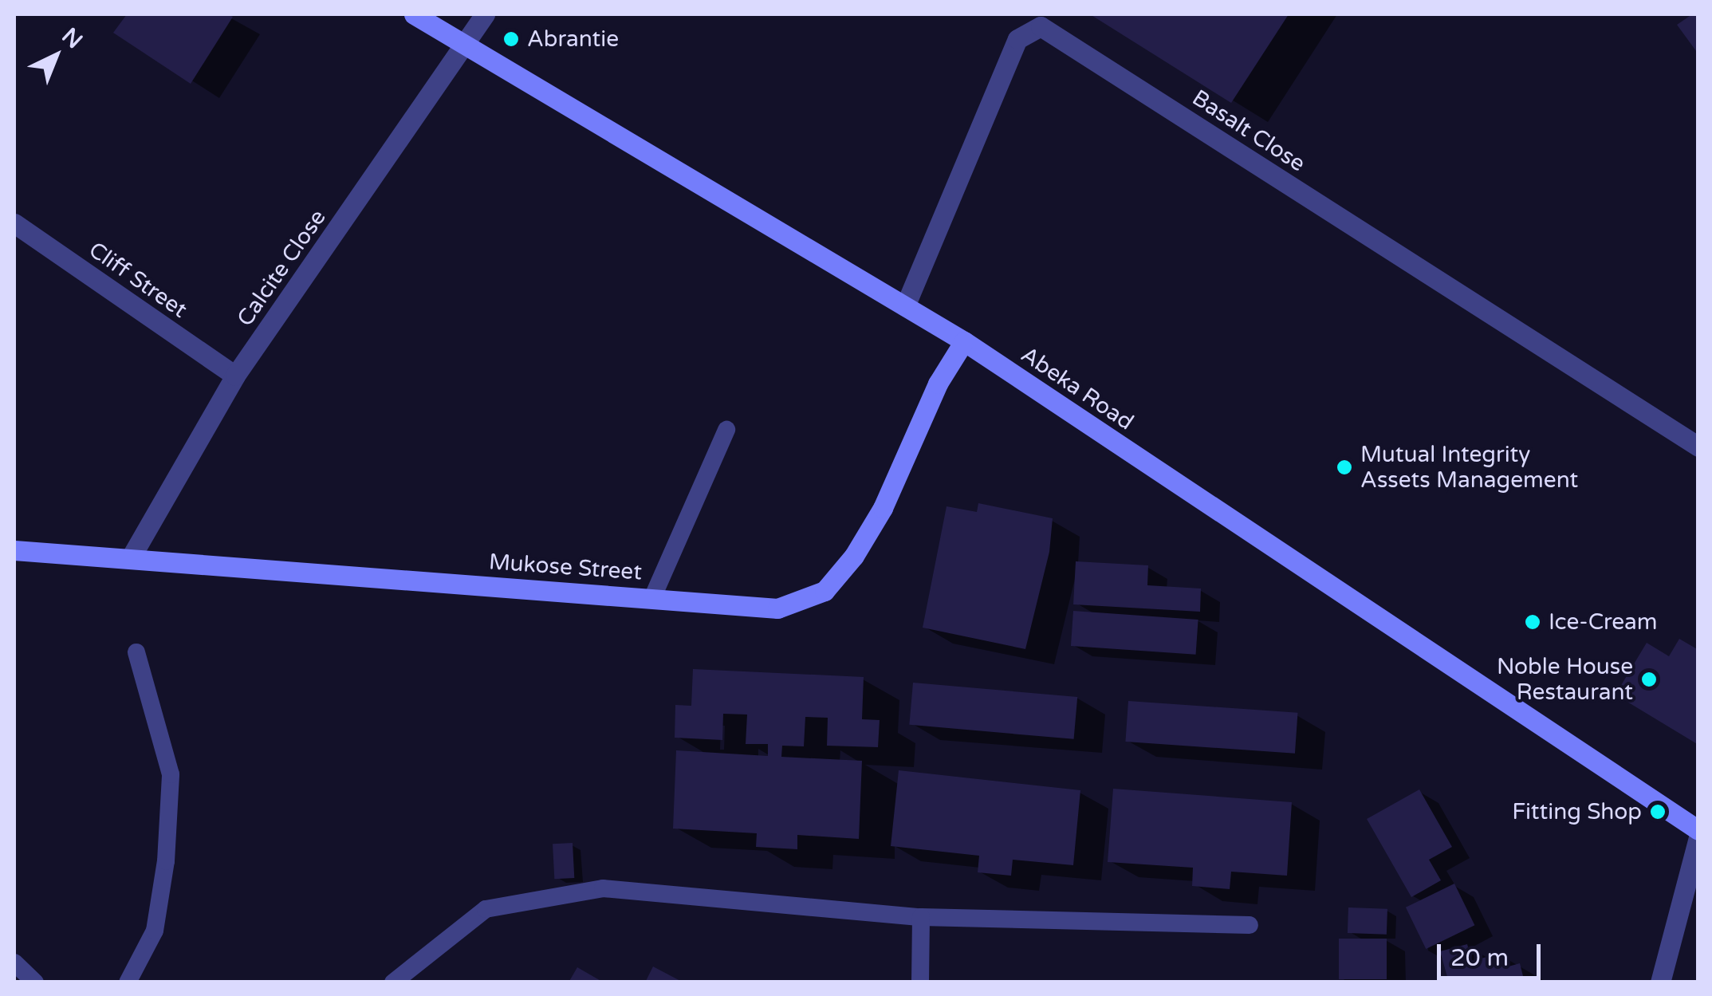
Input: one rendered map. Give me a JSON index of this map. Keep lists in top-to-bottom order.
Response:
{
  "streets": {
    "street": [
      "Basalt Close",
      "Calcite Close",
      "Cliff Street",
      "Abeka Road",
      "Mukose Street"
    ]
  },
  "crossings": [
    ["Basalt Close", "Abeka Road"],
    ["Calcite Close", "Cliff Street"],
    ["Calcite Close", "Abeka Road"],
    ["Calcite Close", "Mukose Street"],
    ["Abeka Road", "Mukose Street"]
  ],
  "places": [
    "Abrantie",
    "Mutual Integrity Assets Management",
    "Ice-Cream",
    "Noble House Restaurant",
    "Fitting Shop"
  ],
  "scale_bar": "20 m",
  "north": "top right"
}
